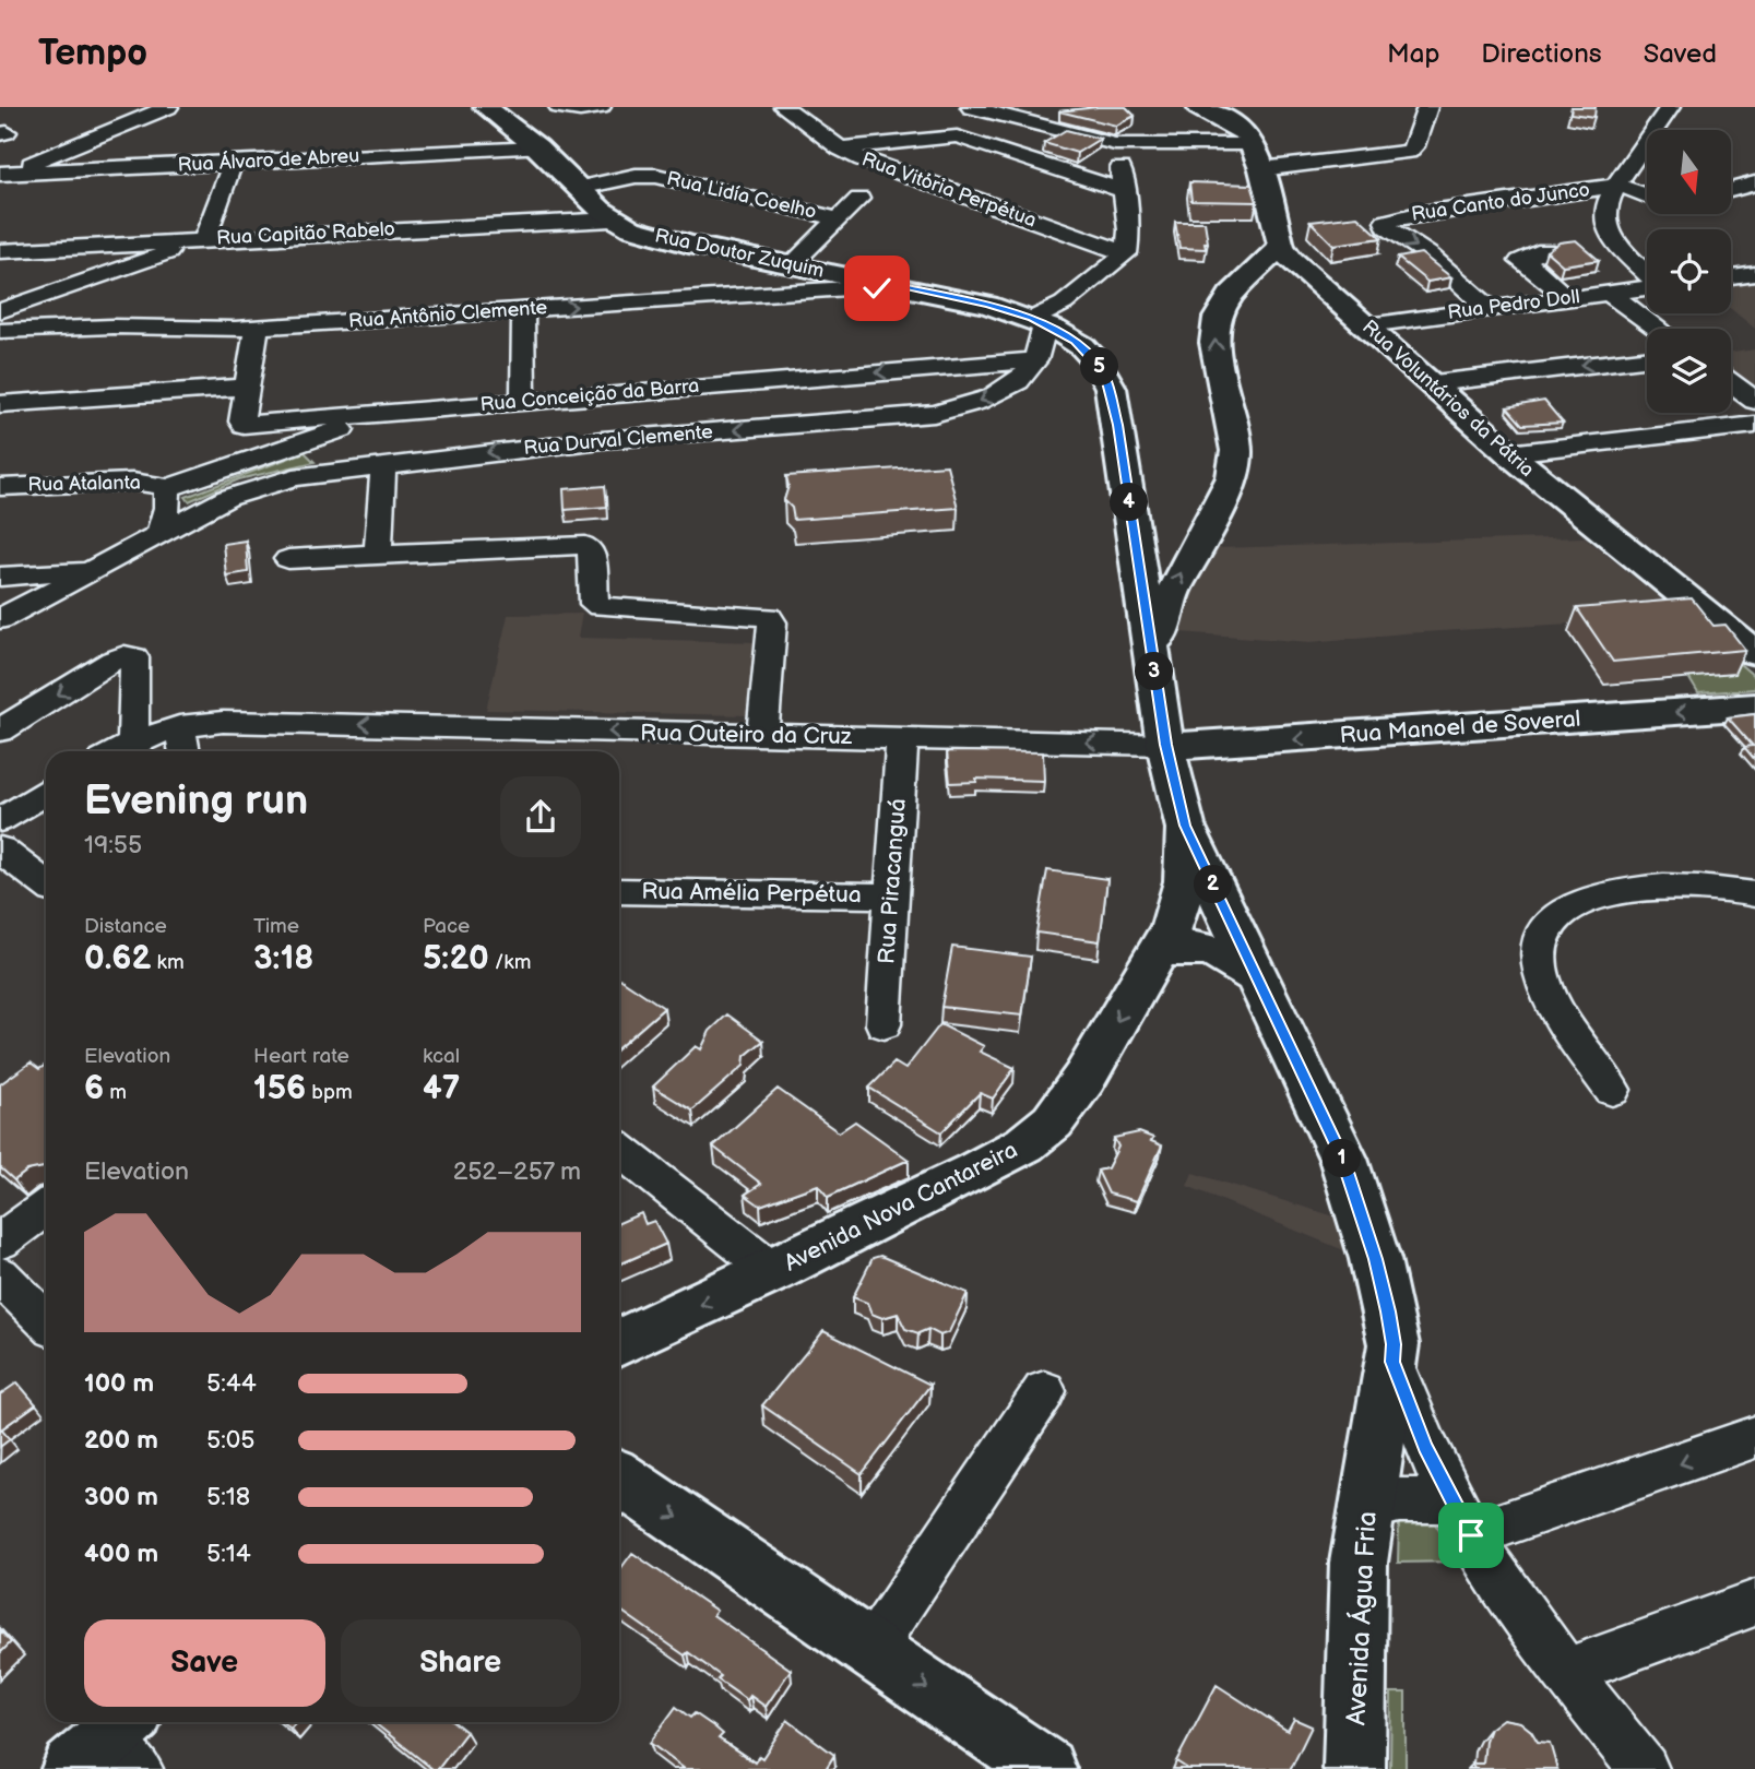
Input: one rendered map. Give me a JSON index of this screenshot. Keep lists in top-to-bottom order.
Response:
{
  "streets": {
    "main road": [
      "Rua Doutor Zuquim",
      "Rua Voluntários da Pátria",
      "Rua Manoel de Soveral",
      "Avenida Nova Cantareira",
      "Avenida Água Fria"
    ],
    "street": [
      "Rua Álvaro de Abreu",
      "Rua Vitória Perpétua",
      "Rua Lidía Coelho",
      "Rua Canto do Junco",
      "Rua Capitão Rabelo",
      "Rua Pedro Doll",
      "Rua Antônio Clemente",
      "Rua Conceição da Barra",
      "Rua Durval Clemente",
      "Rua Atalanta",
      "Rua Outeiro da Cruz",
      "Rua Piracanguá",
      "Rua Amélia Perpétua"
    ]
  },
  "crossings": [
    ["Rua Álvaro de Abreu", "Rua Doutor Zuquim"],
    ["Rua Lidía Coelho", "Rua Doutor Zuquim"],
    ["Rua Canto do Junco", "Rua Pedro Doll"],
    ["Rua Capitão Rabelo", "Rua Doutor Zuquim"],
    ["Rua Doutor Zuquim", "Rua Antônio Clemente"],
    ["Rua Doutor Zuquim", "Rua Manoel de Soveral"],
    ["Rua Doutor Zuquim", "Rua Outeiro da Cruz"],
    ["Rua Doutor Zuquim", "Avenida Nova Cantareira"],
    ["Rua Doutor Zuquim", "Avenida Água Fria"],
    ["Rua Pedro Doll", "Rua Voluntários da Pátria"],
    ["Rua Antônio Clemente", "Rua Conceição da Barra"],
    ["Rua Conceição da Barra", "Rua Durval Clemente"],
    ["Rua Manoel de Soveral", "Rua Outeiro da Cruz"],
    ["Rua Outeiro da Cruz", "Rua Piracanguá"],
    ["Rua Piracanguá", "Rua Amélia Perpétua"]
  ],
  "one_way": [
    "Rua Antônio Clemente",
    "Rua Durval Clemente",
    "Rua Manoel de Soveral",
    "Avenida Nova Cantareira"
  ],
  "north": "bottom",
  "page": {
    "header": "Tempo",
    "nav": ["Map", "Directions", "Saved"],
    "pins": [
      "5",
      "4",
      "3",
      "2",
      "1"
    ],
    "heading": ["Evening run", "19:55"],
    "stats": [
      ["Distance", "0.62 km"],
      ["Time", "3:18"],
      ["Pace", "5:20 /km"],
      ["Elevation", "6 m"],
      ["Heart rate", "156 bpm"],
      ["kcal", "47"]
    ],
    "chart": ["Elevation", "252–257 m"],
    "list": [
      {
        "name": "100 m",
        "note": "5:44"
      },
      {
        "name": "200 m",
        "note": "5:05"
      },
      {
        "name": "300 m",
        "note": "5:18"
      },
      {
        "name": "400 m",
        "note": "5:14"
      }
    ],
    "buttons": ["Save", "Share"]
  }
}
